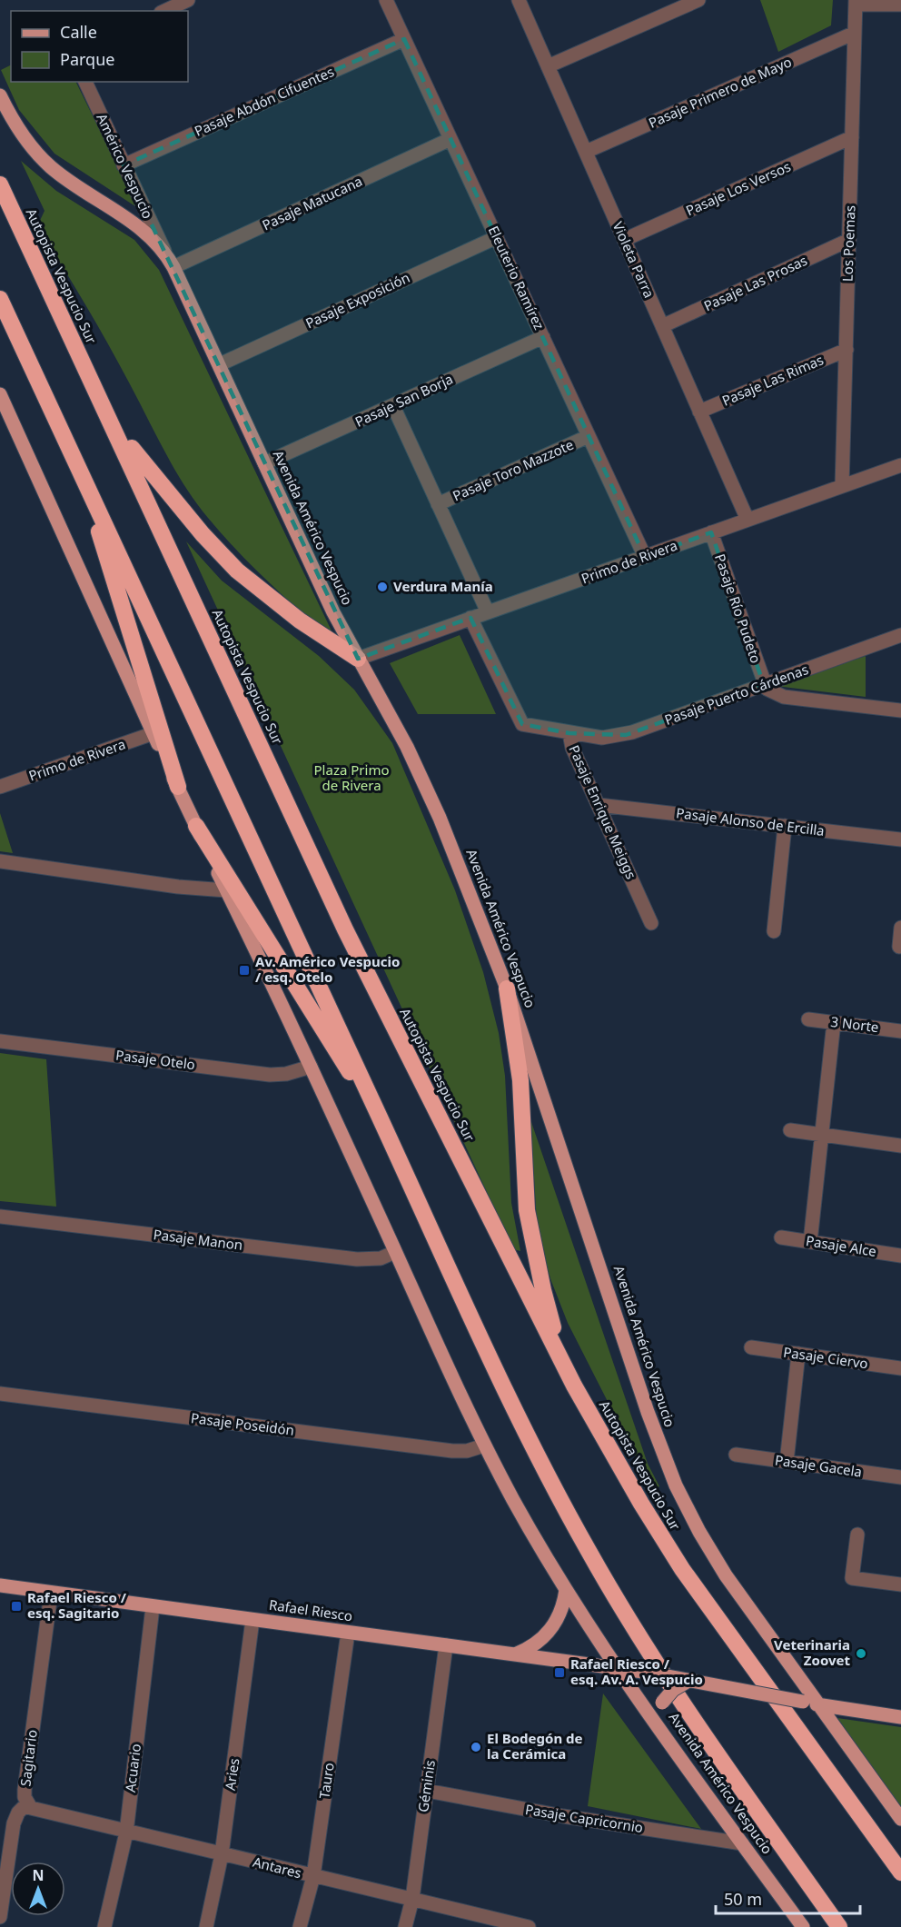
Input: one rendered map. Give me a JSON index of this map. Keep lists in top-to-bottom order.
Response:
{
  "streets": {
    "highway": ["Autopista Vespucio Sur"],
    "main road": ["Avenida Américo Vespucio", "Rafael Riesco"],
    "street": [
      "Pasaje Primero de Mayo",
      "Pasaje Abdón Cifuentes",
      "Américo Vespucio",
      "Pasaje Los Versos",
      "Pasaje Matucana",
      "Los Poemas",
      "Violeta Parra",
      "Eleuterio Ramírez",
      "Pasaje Las Prosas",
      "Pasaje Exposición",
      "Pasaje Las Rimas",
      "Pasaje San Borja",
      "Pasaje Toro Mazzote",
      "Primo de Rivera",
      "Pasaje Río Pudeto",
      "Pasaje Puerto Cárdenas",
      "Pasaje Enrique Meiggs",
      "Pasaje Alonso de Ercilla",
      "3 Norte",
      "Pasaje Otelo",
      "Pasaje Manon",
      "Pasaje Alce",
      "Pasaje Ciervo",
      "Pasaje Poseidón",
      "Pasaje Gacela",
      "Sagitario",
      "Acuario",
      "Aries",
      "Tauro",
      "Géminis",
      "Pasaje Capricornio",
      "Antares"
    ]
  },
  "crossings": [
    ["Pasaje Primero de Mayo", "Los Poemas"],
    ["Pasaje Primero de Mayo", "Violeta Parra"],
    ["Pasaje Abdón Cifuentes", "Américo Vespucio"],
    ["Pasaje Abdón Cifuentes", "Eleuterio Ramírez"],
    ["Américo Vespucio", "Avenida Américo Vespucio"],
    ["Pasaje Los Versos", "Los Poemas"],
    ["Pasaje Los Versos", "Violeta Parra"],
    ["Pasaje Matucana", "Eleuterio Ramírez"],
    ["Pasaje Matucana", "Avenida Américo Vespucio"],
    ["Los Poemas", "Pasaje Las Prosas"],
    ["Los Poemas", "Pasaje Las Rimas"],
    ["Los Poemas", "Primo de Rivera"],
    ["Violeta Parra", "Pasaje Las Prosas"],
    ["Violeta Parra", "Pasaje Las Rimas"],
    ["Violeta Parra", "Primo de Rivera"],
    ["Eleuterio Ramírez", "Pasaje Exposición"],
    ["Eleuterio Ramírez", "Pasaje San Borja"],
    ["Eleuterio Ramírez", "Pasaje Toro Mazzote"],
    ["Eleuterio Ramírez", "Primo de Rivera"],
    ["Pasaje Exposición", "Avenida Américo Vespucio"],
    ["Pasaje San Borja", "Avenida Américo Vespucio"],
    ["Avenida Américo Vespucio", "Primo de Rivera"],
    ["Avenida Américo Vespucio", "Pasaje Otelo"],
    ["Avenida Américo Vespucio", "Pasaje Manon"],
    ["Avenida Américo Vespucio", "Pasaje Poseidón"],
    ["Avenida Américo Vespucio", "Rafael Riesco"],
    ["Avenida Américo Vespucio", "Pasaje Capricornio"],
    ["Primo de Rivera", "Pasaje Río Pudeto"],
    ["Primo de Rivera", "Pasaje Enrique Meiggs"],
    ["Pasaje Río Pudeto", "Pasaje Puerto Cárdenas"],
    ["Pasaje Puerto Cárdenas", "Pasaje Enrique Meiggs"],
    ["Pasaje Enrique Meiggs", "Pasaje Alonso de Ercilla"],
    ["Rafael Riesco", "Sagitario"],
    ["Rafael Riesco", "Acuario"],
    ["Rafael Riesco", "Aries"],
    ["Rafael Riesco", "Tauro"],
    ["Rafael Riesco", "Géminis"],
    ["Sagitario", "Antares"],
    ["Acuario", "Antares"],
    ["Aries", "Antares"],
    ["Tauro", "Antares"],
    ["Géminis", "Pasaje Capricornio"],
    ["Géminis", "Antares"]
  ],
  "parks": ["Plaza Primo de Rivera"],
  "places": {
    "other": ["Verdura Manía", "Veterinaria Zoovet", "El Bodegón de la Cerámica"],
    "transit": ["Av. Américo Vespucio / esq. Otelo", "Rafael Riesco / esq. Sagitario", "Rafael Riesco / esq. Av. A. Vespucio"]
  },
  "legend": ["Calle", "Parque"],
  "scale_bar": "50 m",
  "north": "top"
}
